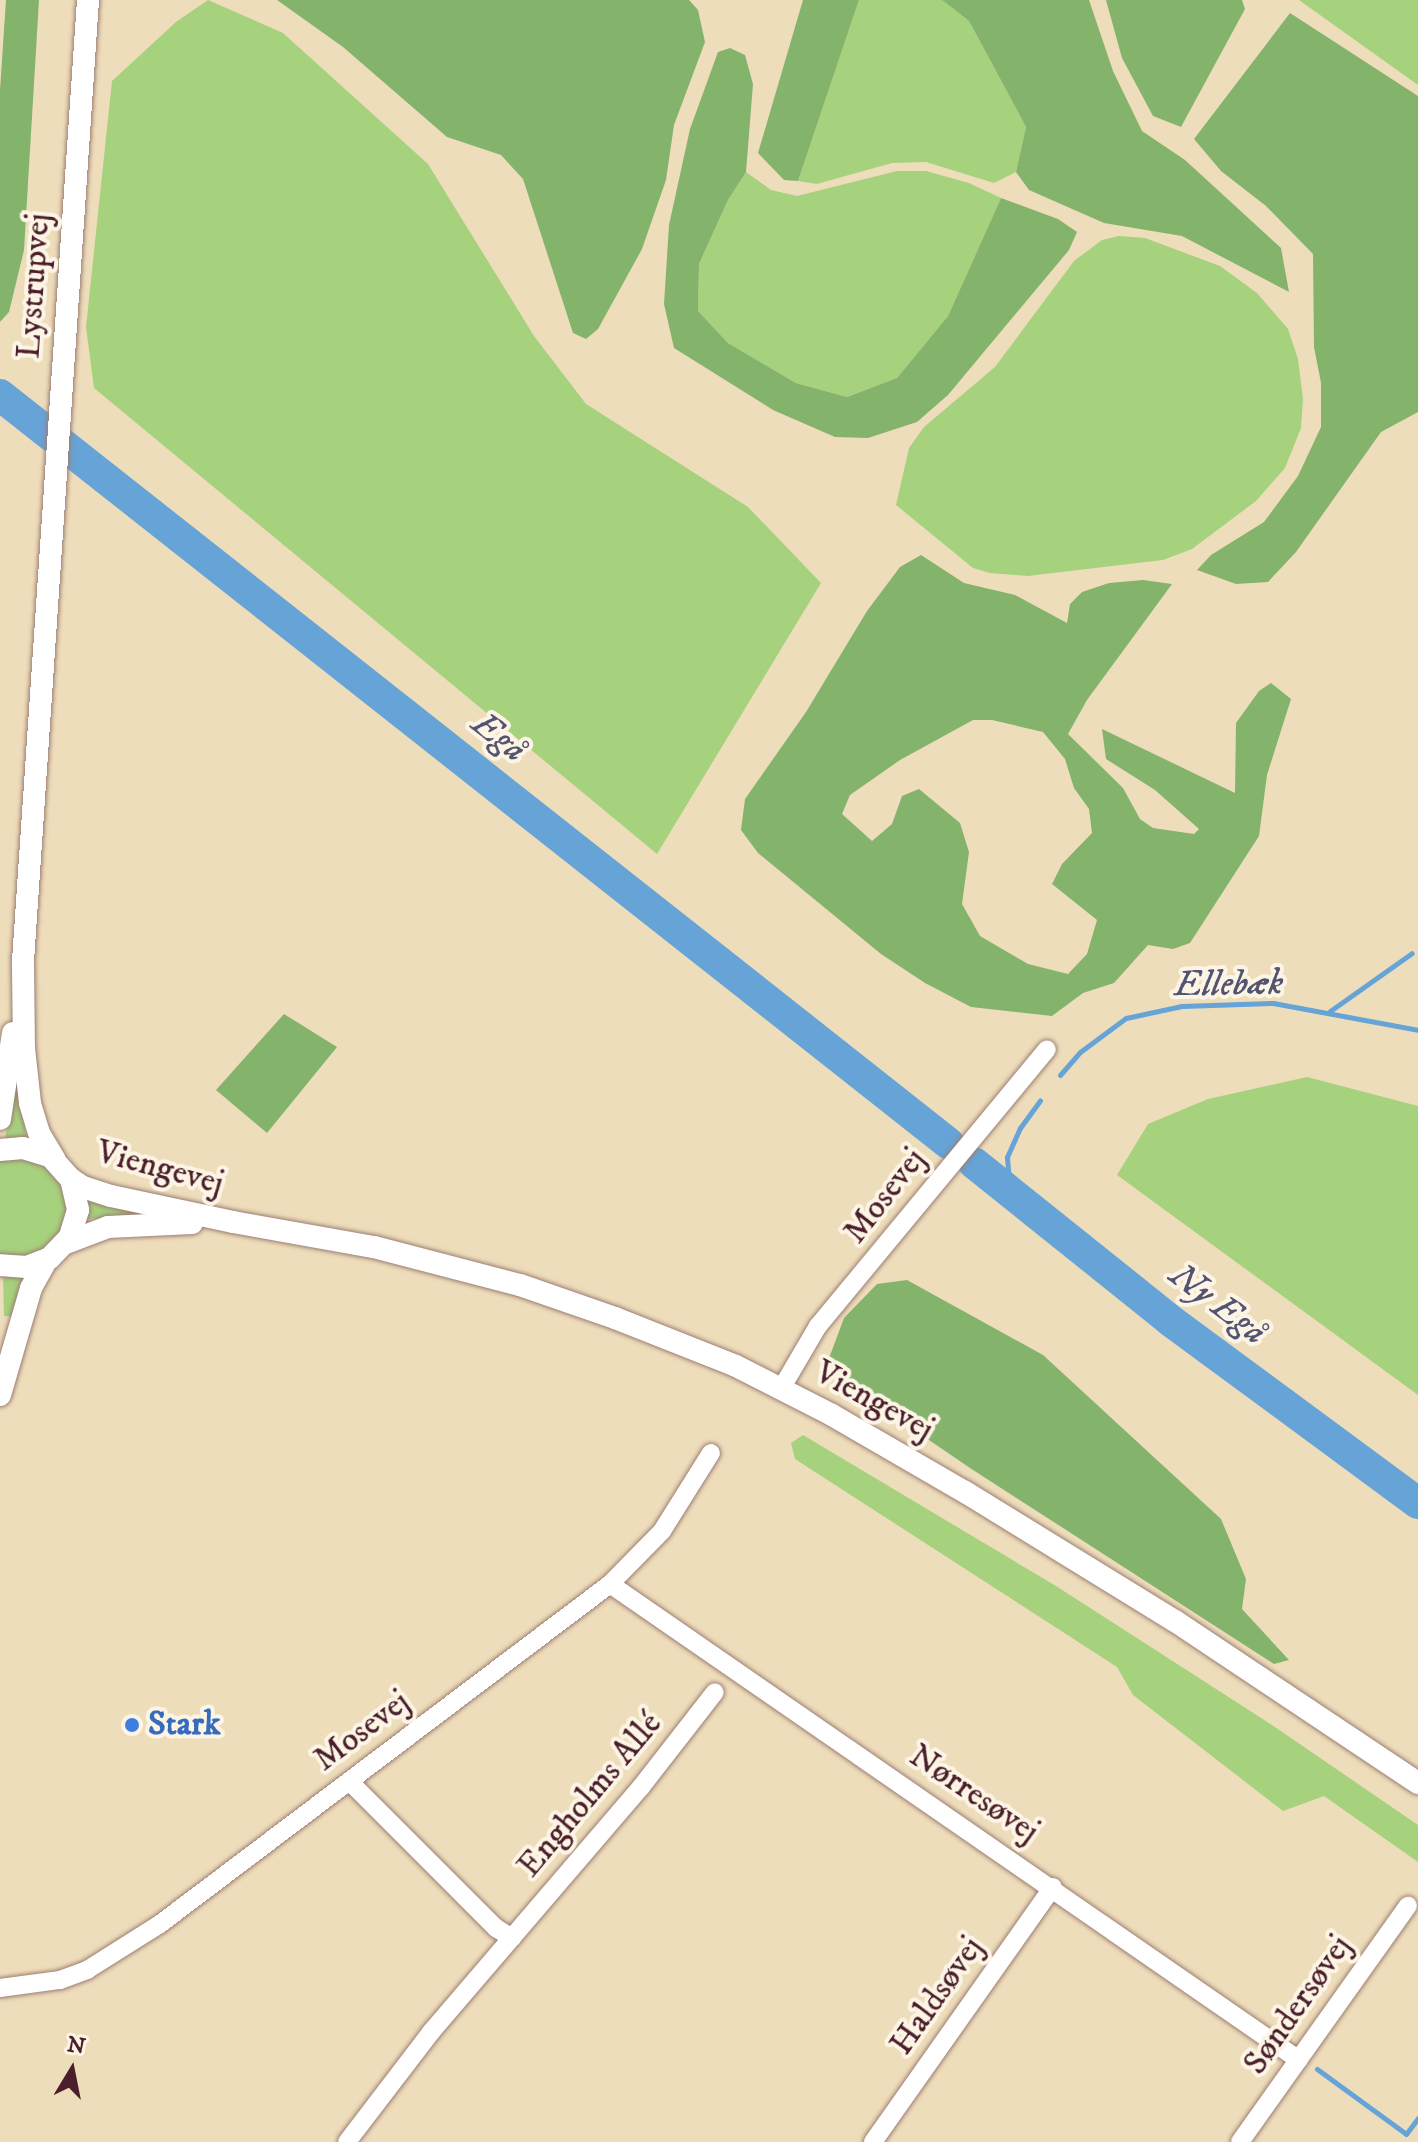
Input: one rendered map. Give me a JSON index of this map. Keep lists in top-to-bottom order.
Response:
{
  "streets": {
    "street": [
      "Lystrupvej",
      "Viengevej",
      "Mosevej",
      "Nørresøvej",
      "Engholms Allé",
      "Haldsøvej",
      "Søndersøvej"
    ]
  },
  "crossings": [
    ["Lystrupvej", "Viengevej"],
    ["Viengevej", "Mosevej"],
    ["Mosevej", "Nørresøvej"],
    ["Nørresøvej", "Haldsøvej"],
    ["Nørresøvej", "Søndersøvej"]
  ],
  "water": ["Egå", "Ellebæk", "Ny Egå"],
  "places": ["Stark"],
  "north": "top"
}
